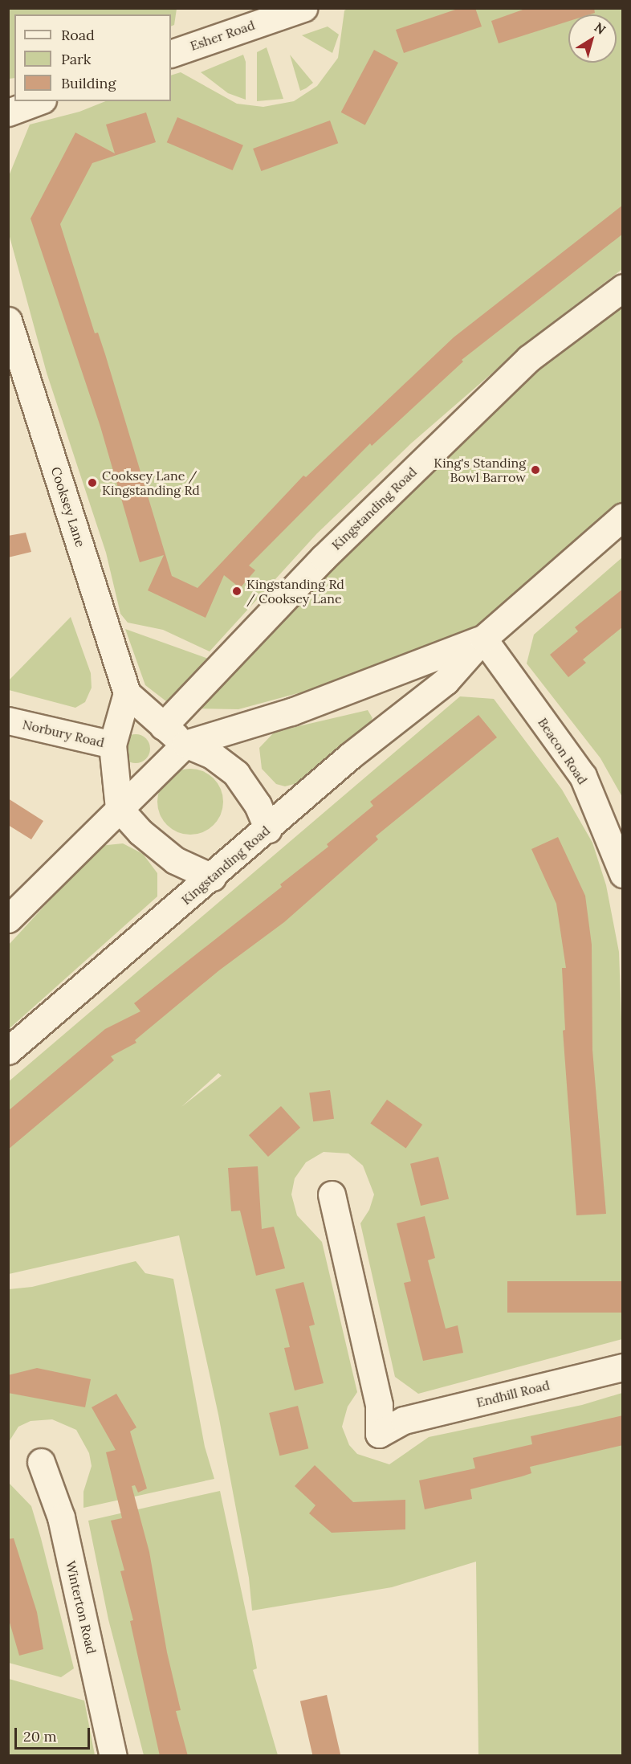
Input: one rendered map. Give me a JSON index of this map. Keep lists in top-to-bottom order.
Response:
{
  "streets": {
    "street": [
      "Esher Road",
      "Cooksey Lane",
      "Kingstanding Road",
      "Norbury Road",
      "Beacon Road",
      "Endhill Road",
      "Winterton Road"
    ]
  },
  "crossings": [
    ["Cooksey Lane", "Kingstanding Road"],
    ["Cooksey Lane", "Norbury Road"],
    ["Kingstanding Road", "Norbury Road"],
    ["Kingstanding Road", "Beacon Road"]
  ],
  "places": ["King's Standing Bowl Barrow", "Cooksey Lane / Kingstanding Rd", "Kingstanding Rd / Cooksey Lane"],
  "legend": ["Road", "Park", "Building"],
  "scale_bar": "20 m",
  "north": "top right"
}
